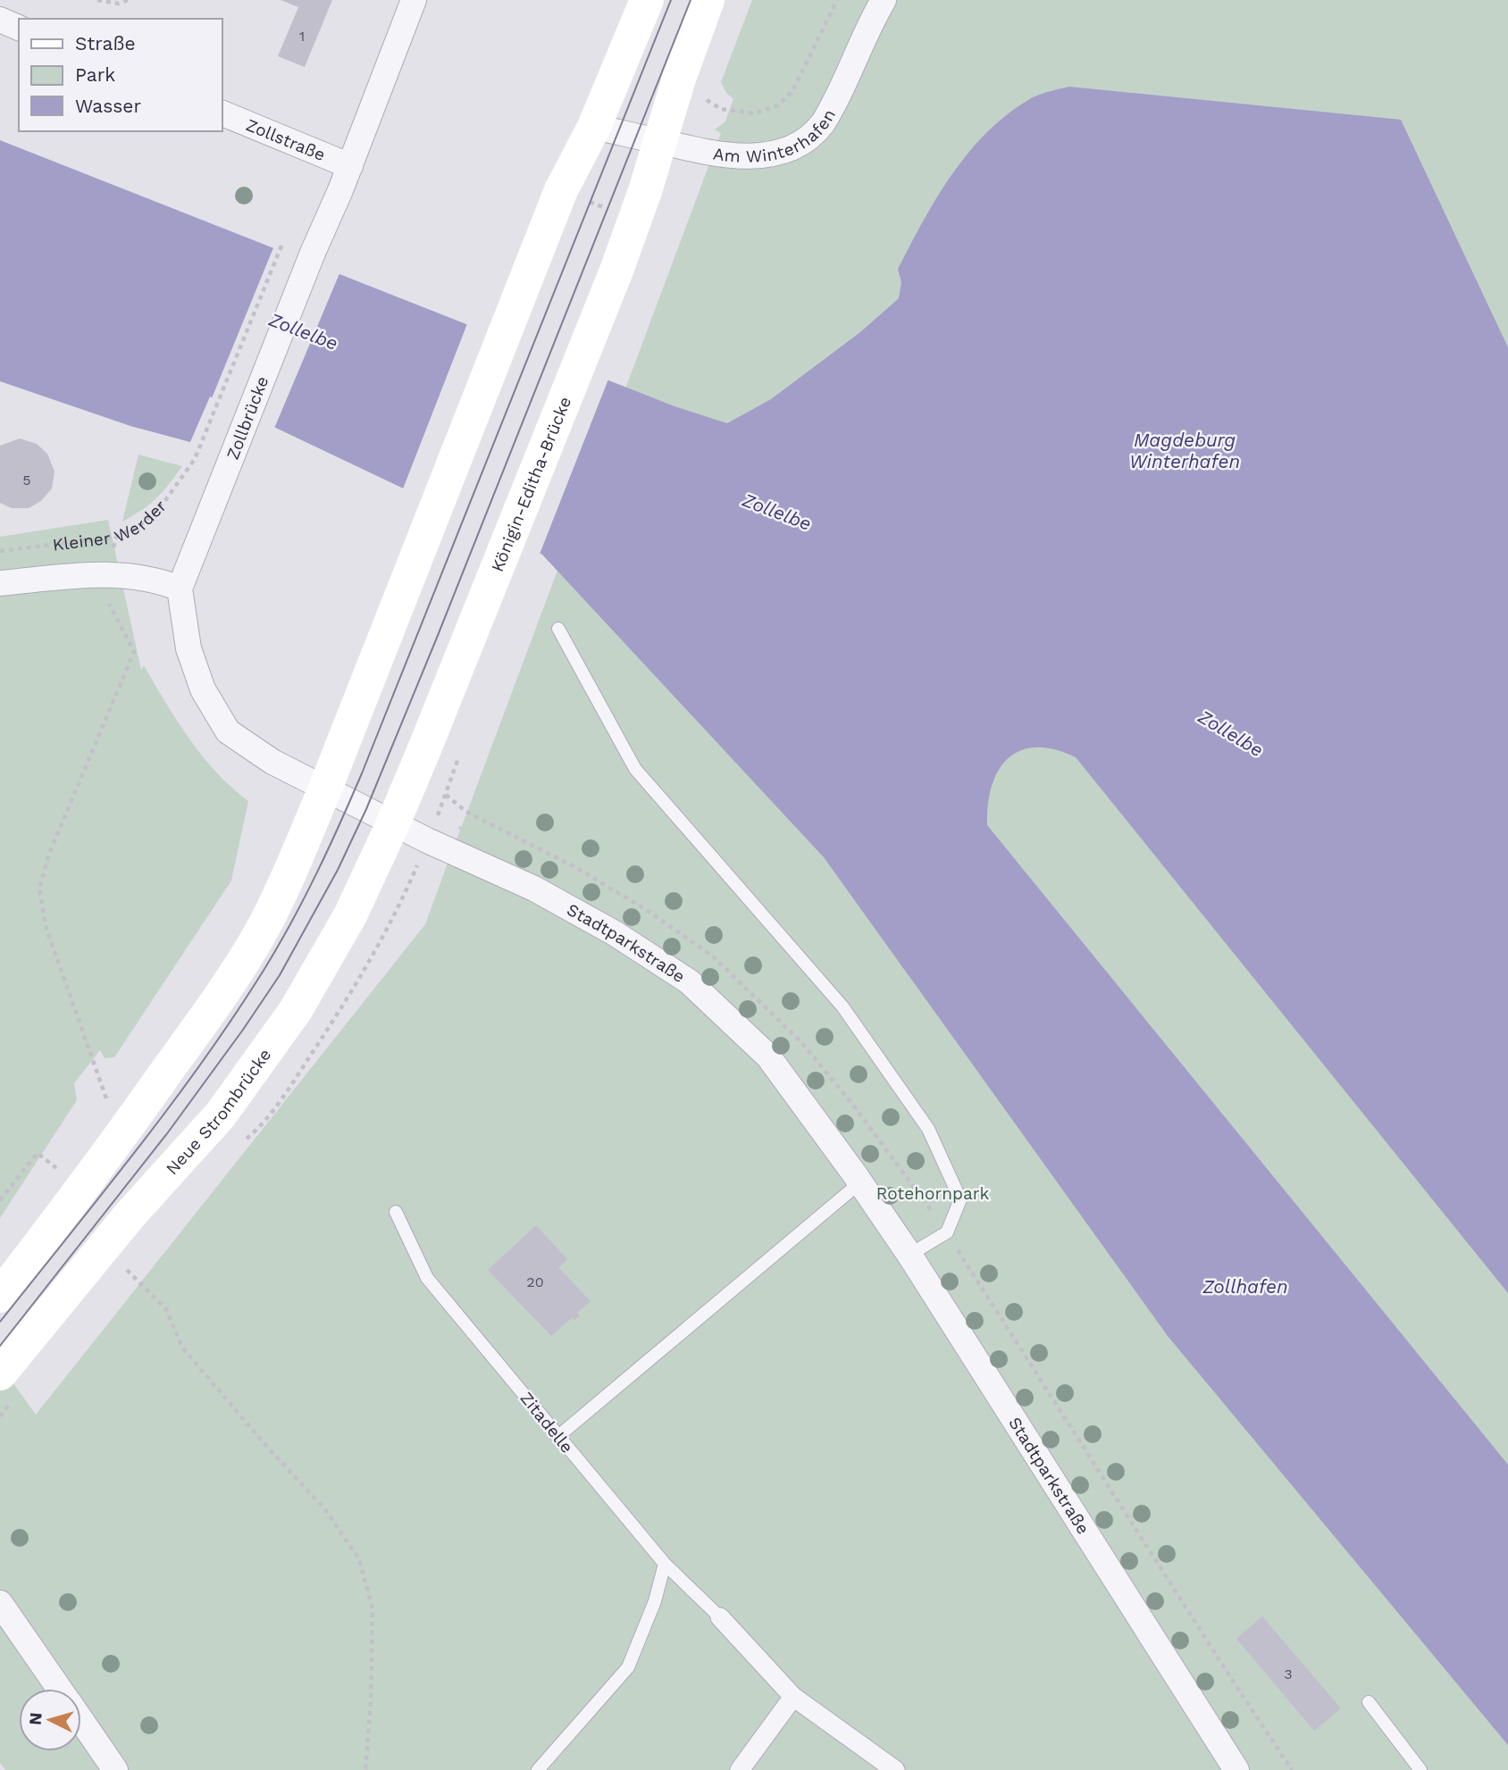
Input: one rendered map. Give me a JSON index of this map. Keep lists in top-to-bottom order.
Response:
{
  "streets": {
    "main road": ["Königin-Editha-Brücke", "Neue Strombrücke"],
    "street": [
      "Am Winterhafen",
      "Zollstraße",
      "Zollbrücke",
      "Kleiner Werder",
      "Stadtparkstraße"
    ],
    "lane": ["Zitadelle"]
  },
  "crossings": [
    ["Am Winterhafen", "Königin-Editha-Brücke"],
    ["Zollstraße", "Zollbrücke"],
    ["Zollbrücke", "Kleiner Werder"],
    ["Königin-Editha-Brücke", "Stadtparkstraße"],
    ["Königin-Editha-Brücke", "Neue Strombrücke"],
    ["Stadtparkstraße", "Neue Strombrücke"]
  ],
  "water": ["Zollelbe", "Magdeburg Winterhafen", "Zollhafen"],
  "parks": ["Rotehornpark"],
  "house_numbers": [
    "1",
    "5",
    "20",
    "3"
  ],
  "legend": ["Straße", "Park", "Wasser"],
  "north": "left"
}
